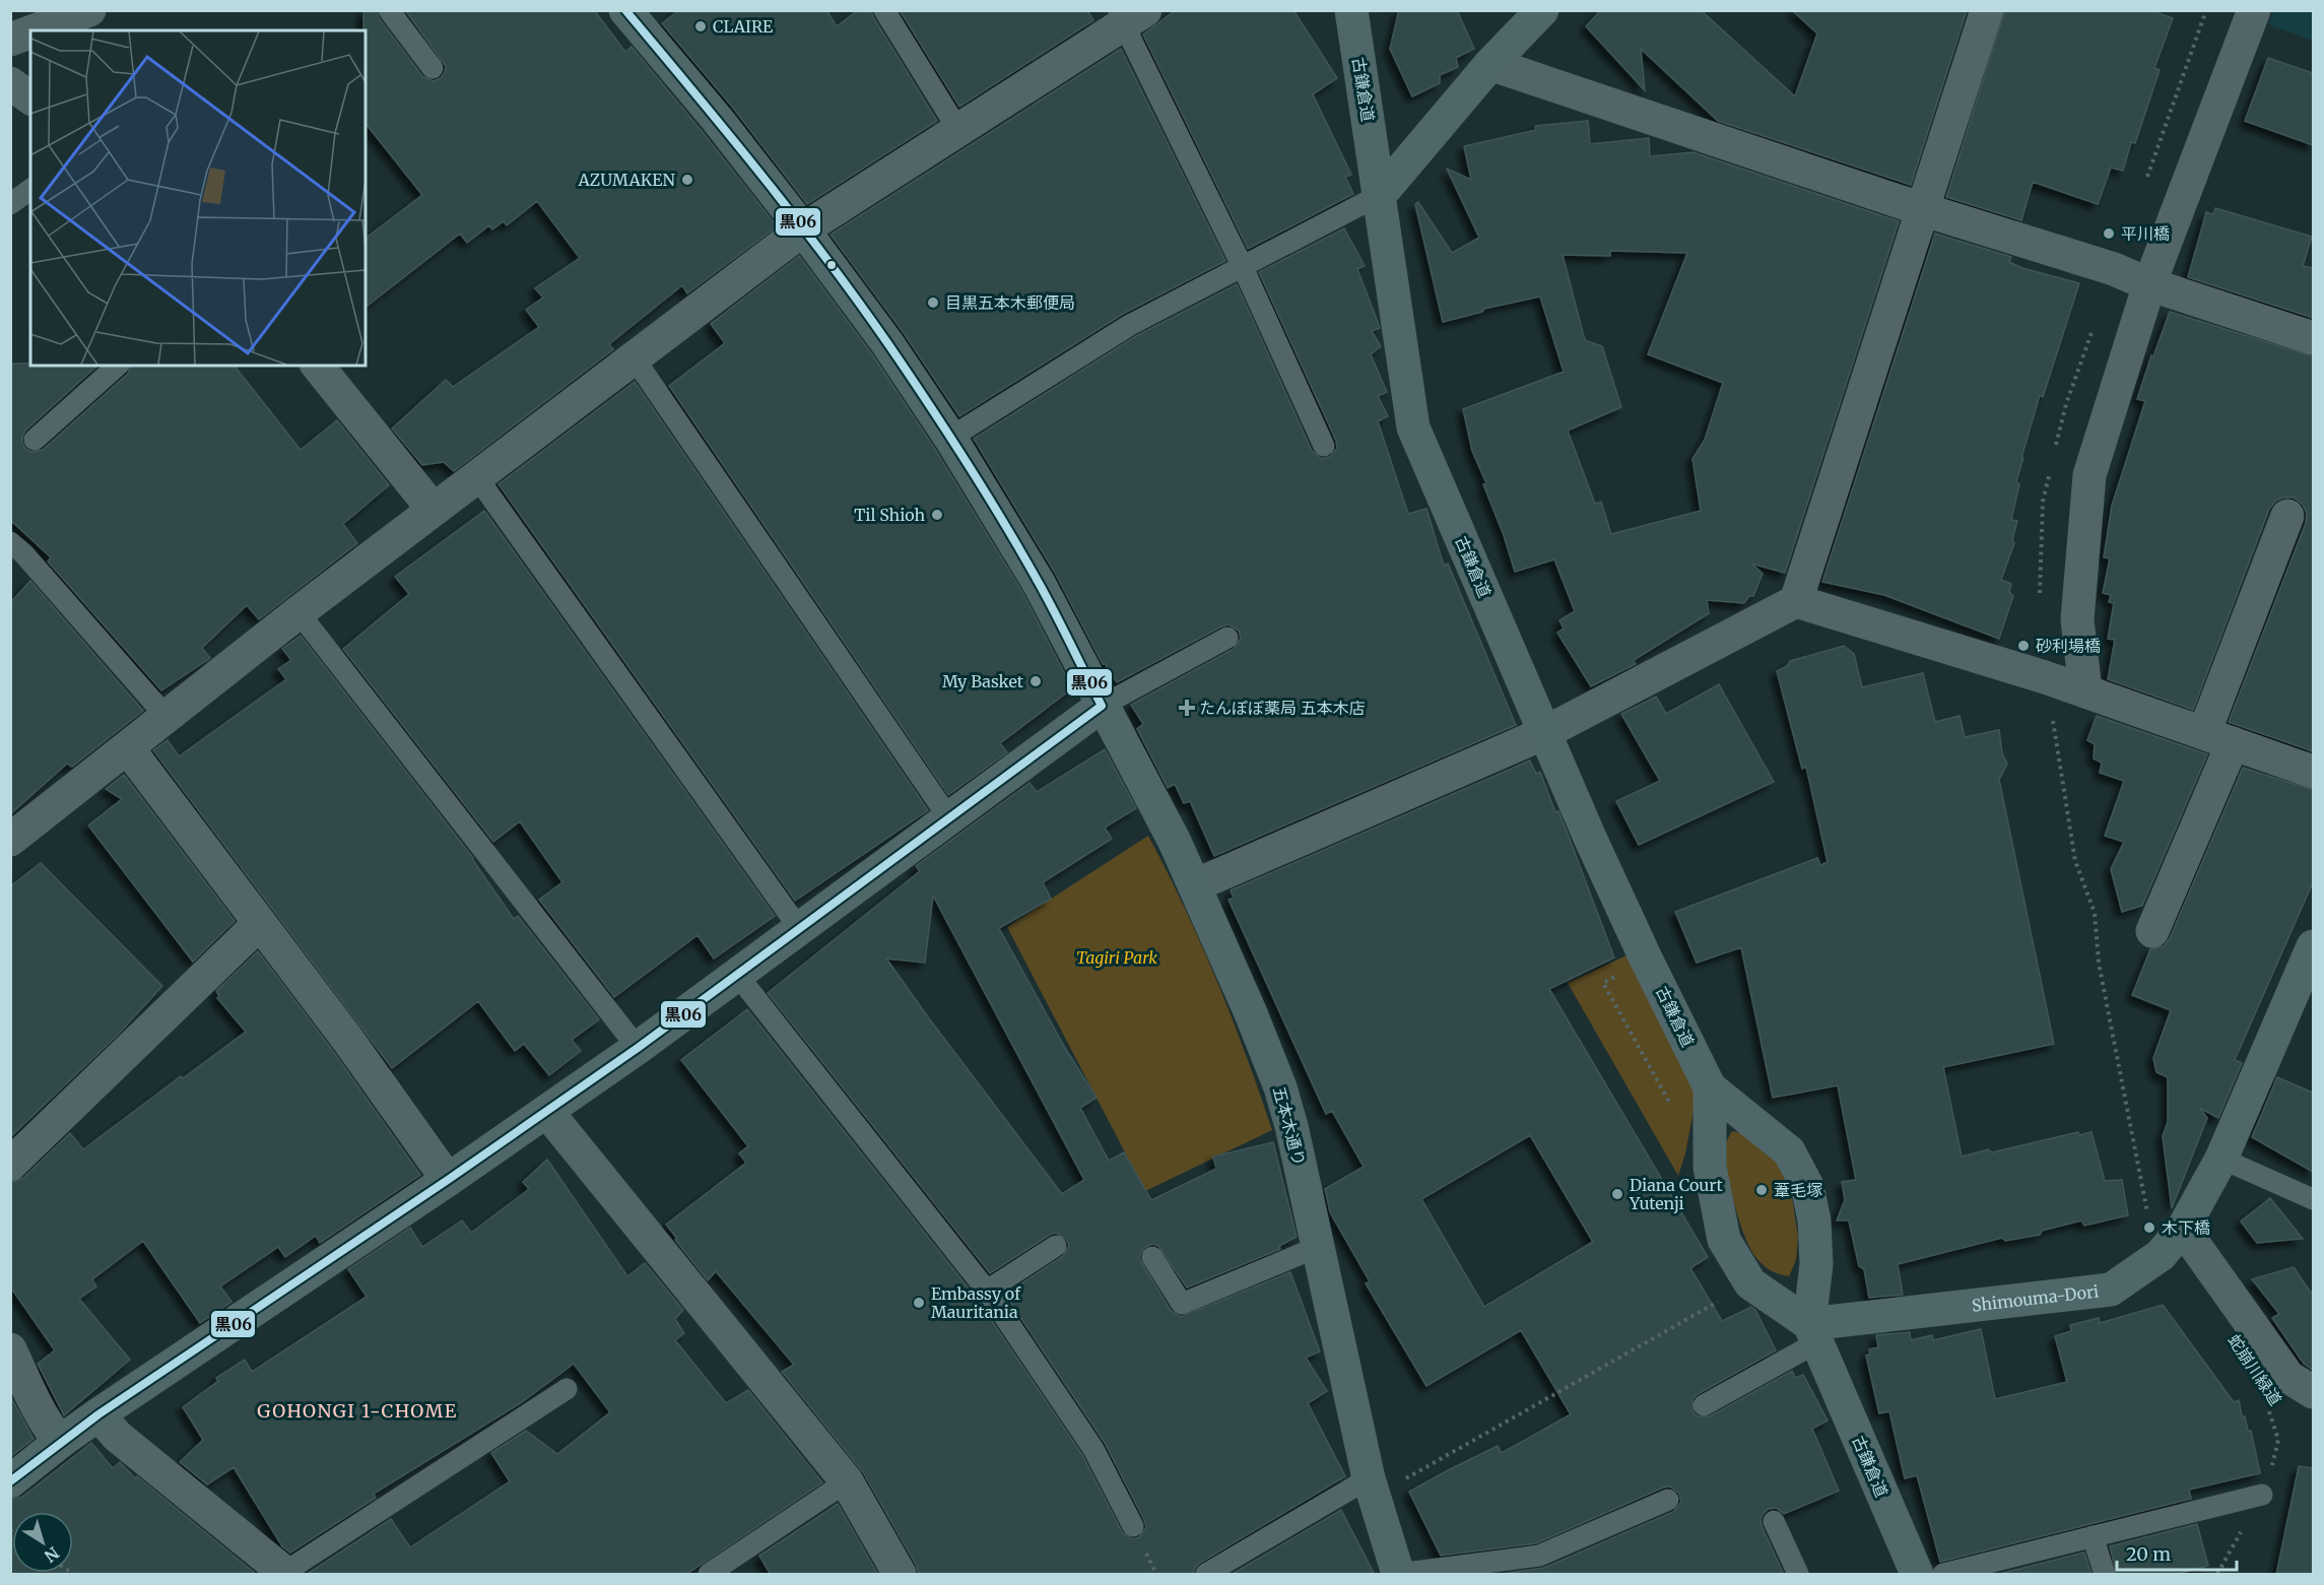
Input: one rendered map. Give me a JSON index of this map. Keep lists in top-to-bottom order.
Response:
{
  "streets": {
    "street": ["古鎌倉道", "五本木通り", "Shimouma-Dori"],
    "path": ["蛇崩川緑道"]
  },
  "crossings": [
    ["古鎌倉道", "Shimouma-Dori"]
  ],
  "districts": ["GOHONGI 1-CHOME"],
  "parks": ["Tagiri Park"],
  "places": {
    "other": [
      "CLAIRE",
      "AZUMAKEN",
      "平川橋",
      "目黒五本木郵便局",
      "Til Shioh",
      "砂利場橋",
      "My Basket",
      "葦毛塚",
      "Diana Court Yutenji",
      "木下橋",
      "Embassy of Mauritania"
    ],
    "health": ["たんぽぽ薬局 五本木店"]
  },
  "lines": ["transit line 黒06"],
  "scale_bar": "20 m",
  "north": "bottom right"
}
